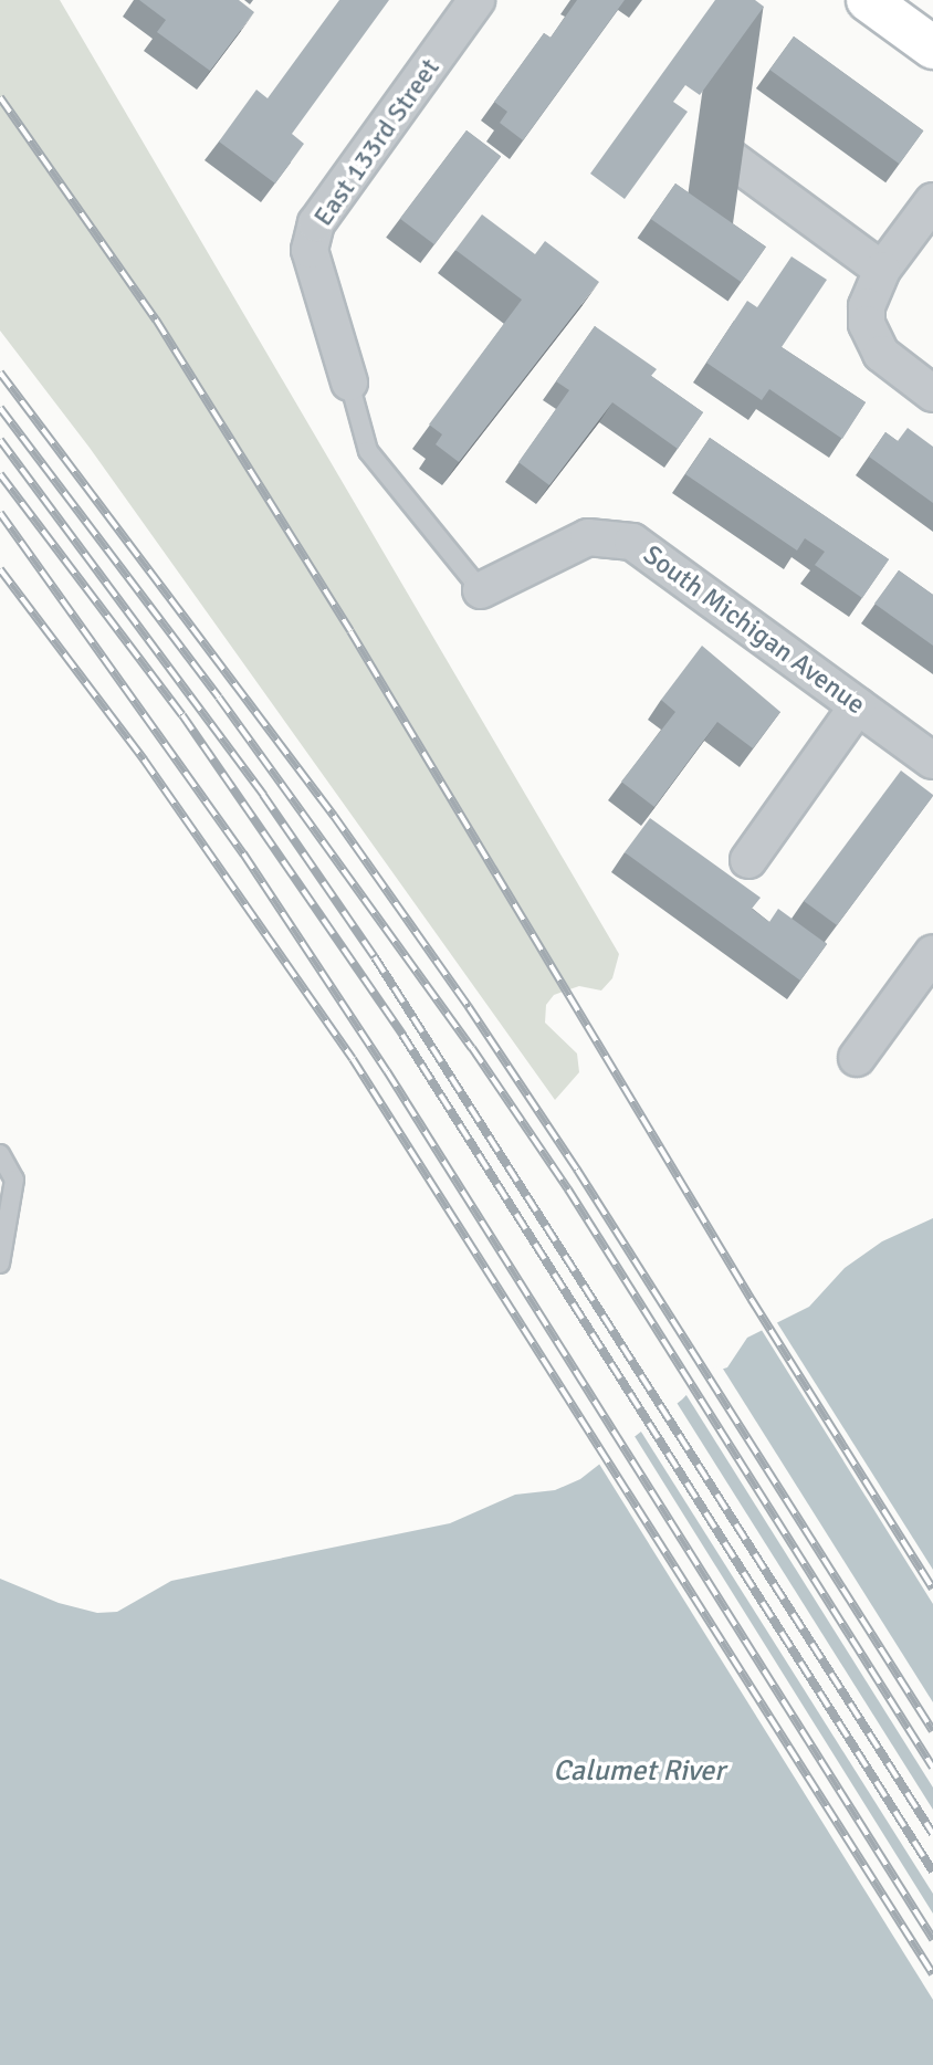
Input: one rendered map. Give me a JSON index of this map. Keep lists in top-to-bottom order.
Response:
{
  "streets": {
    "street": ["East 133rd Street", "South Michigan Avenue"]
  },
  "water": ["Calumet River"]
}
